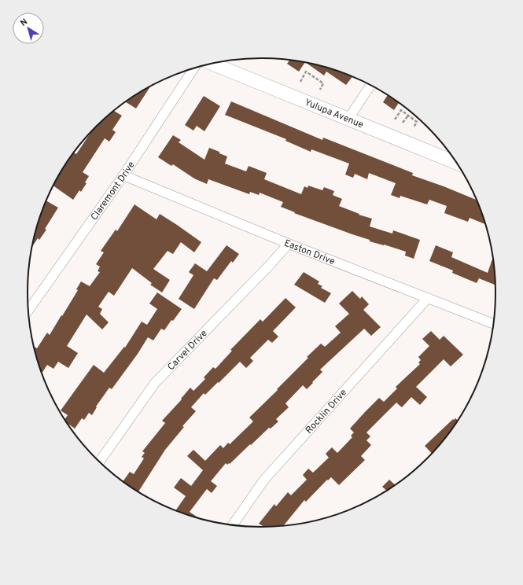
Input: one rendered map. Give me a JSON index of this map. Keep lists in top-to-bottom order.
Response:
{
  "streets": {
    "street": [
      "Yulupa Avenue",
      "Claremont Drive",
      "Easton Drive",
      "Carvel Drive",
      "Rocklin Drive"
    ]
  },
  "crossings": [
    ["Claremont Drive", "Easton Drive"],
    ["Easton Drive", "Carvel Drive"],
    ["Easton Drive", "Rocklin Drive"]
  ],
  "north": "top left"
}
